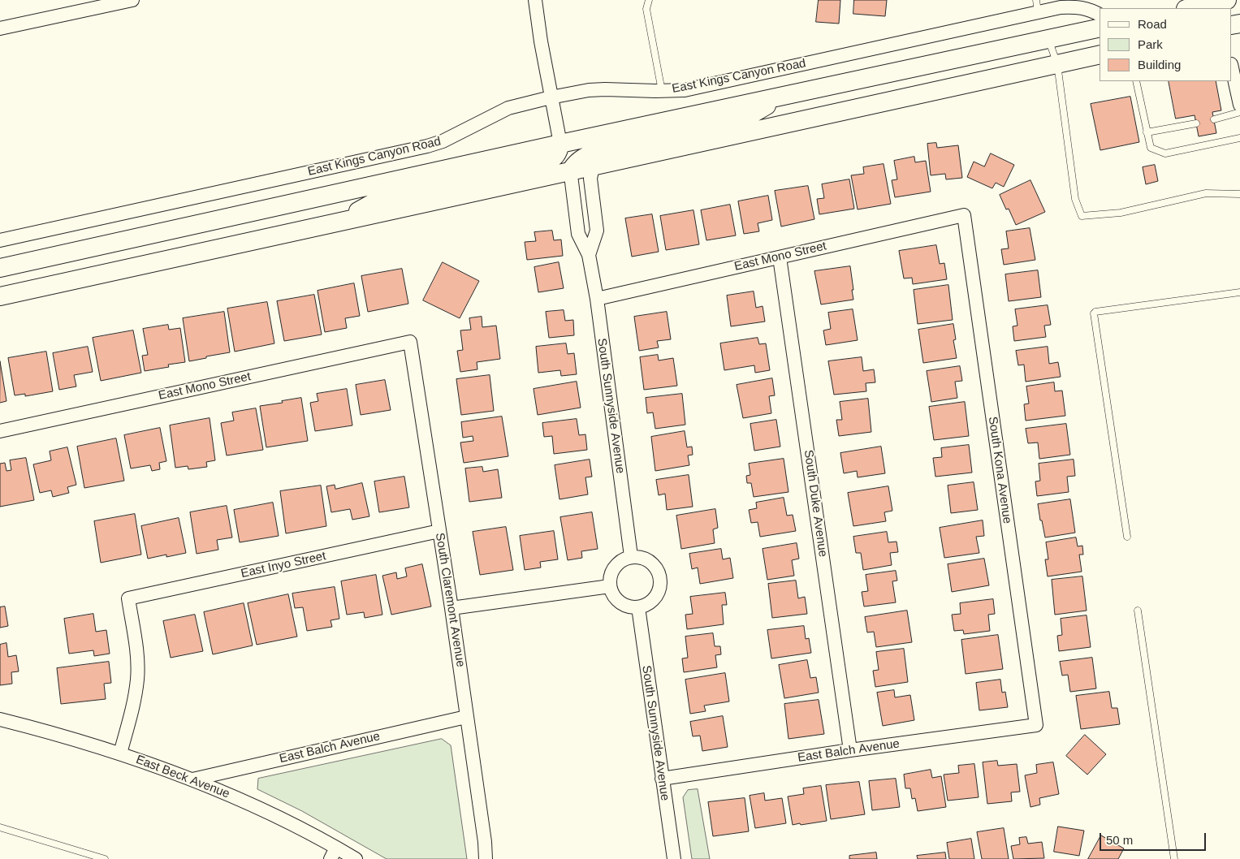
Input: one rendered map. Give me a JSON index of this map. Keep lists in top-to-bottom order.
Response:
{
  "streets": {
    "street": [
      "East Kings Canyon Road",
      "East Mono Street",
      "South Sunnyside Avenue",
      "South Kona Avenue",
      "South Duke Avenue",
      "East Inyo Street",
      "South Claremont Avenue",
      "East Balch Avenue",
      "East Beck Avenue"
    ]
  },
  "crossings": [
    ["East Mono Street", "South Sunnyside Avenue"],
    ["East Mono Street", "South Kona Avenue"],
    ["East Mono Street", "South Duke Avenue"],
    ["East Mono Street", "South Claremont Avenue"],
    ["South Sunnyside Avenue", "East Balch Avenue"],
    ["South Kona Avenue", "East Balch Avenue"],
    ["South Duke Avenue", "East Balch Avenue"],
    ["East Inyo Street", "South Claremont Avenue"],
    ["East Inyo Street", "East Beck Avenue"],
    ["South Claremont Avenue", "East Balch Avenue"],
    ["East Balch Avenue", "East Beck Avenue"]
  ],
  "legend": ["Road", "Park", "Building"],
  "scale_bar": "50 m"
}
